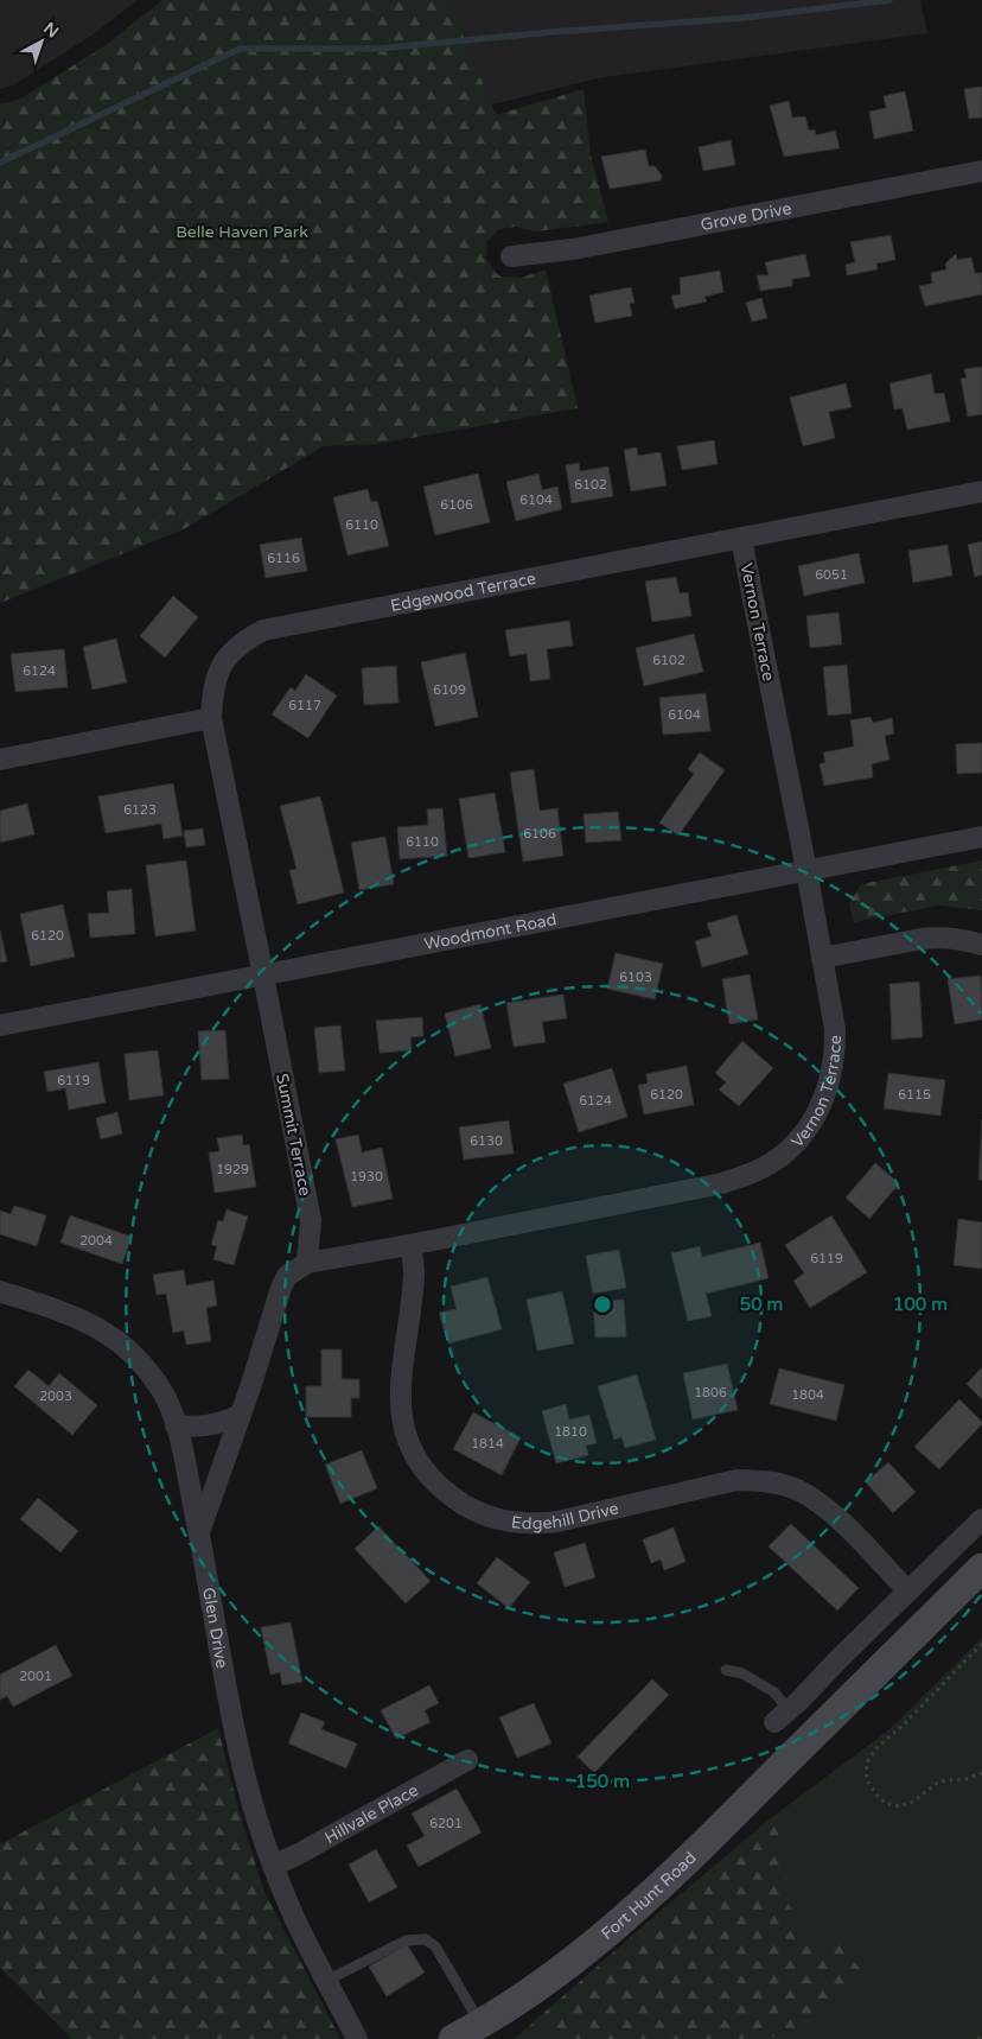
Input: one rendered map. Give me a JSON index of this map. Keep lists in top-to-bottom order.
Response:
{
  "streets": {
    "main road": ["Fort Hunt Road"],
    "street": [
      "Grove Drive",
      "Edgewood Terrace",
      "Vernon Terrace",
      "Woodmont Road",
      "Summit Terrace",
      "Edgehill Drive",
      "Glen Drive",
      "Hillvale Place"
    ]
  },
  "crossings": [
    ["Edgewood Terrace", "Vernon Terrace"],
    ["Edgewood Terrace", "Summit Terrace"],
    ["Vernon Terrace", "Woodmont Road"],
    ["Vernon Terrace", "Summit Terrace"],
    ["Vernon Terrace", "Edgehill Drive"],
    ["Woodmont Road", "Summit Terrace"],
    ["Glen Drive", "Hillvale Place"]
  ],
  "parks": ["Belle Haven Park"],
  "house_numbers": [
    "6102",
    "6104",
    "6106",
    "6110",
    "6116",
    "6051",
    "6102",
    "6124",
    "6109",
    "6117",
    "6104",
    "6123",
    "6106",
    "6110",
    "6120",
    "6103",
    "6119",
    "6120",
    "6115",
    "6124",
    "6130",
    "1929",
    "1930",
    "2004",
    "6119",
    "1806",
    "1804",
    "2003",
    "1810",
    "1814",
    "2001",
    "6201"
  ],
  "north": "top right",
  "rings": ["50 m", "100 m", "150 m"]
}
